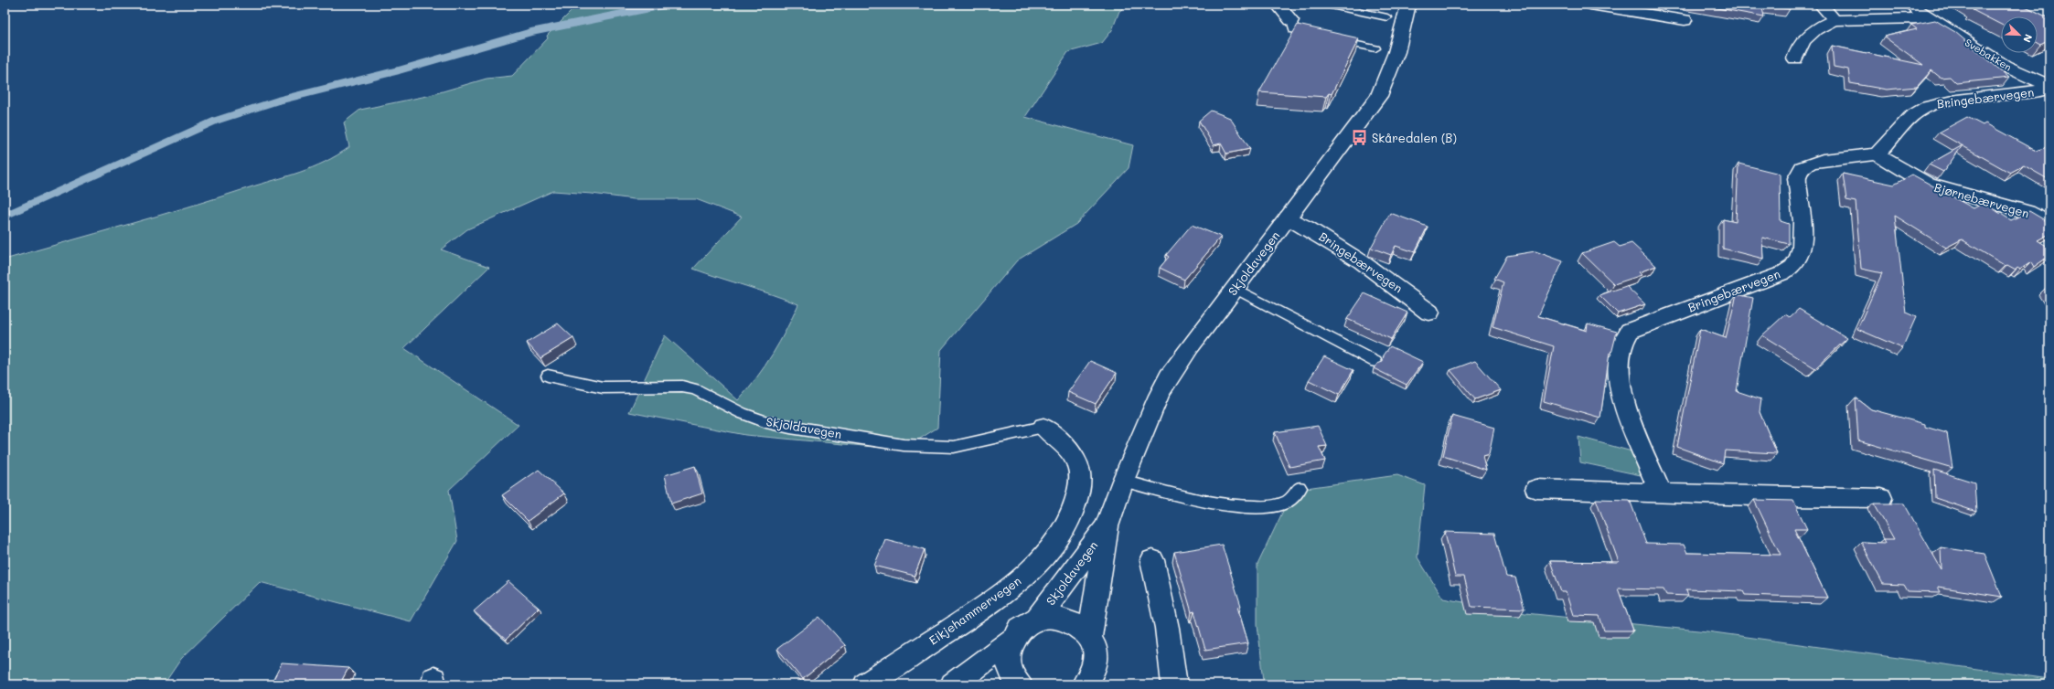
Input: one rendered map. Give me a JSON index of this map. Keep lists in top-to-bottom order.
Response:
{
  "streets": {
    "street": [
      "Svebakken",
      "Bringebærvegen",
      "Bjørnebærvegen",
      "Skjoldavegen",
      "Eikjehammervegen"
    ]
  },
  "crossings": [
    ["Svebakken", "Bringebærvegen"],
    ["Bringebærvegen", "Bjørnebærvegen"],
    ["Bringebærvegen", "Skjoldavegen"],
    ["Skjoldavegen", "Eikjehammervegen"]
  ],
  "places": {
    "bus stop": ["Skåredalen (B)"]
  },
  "north": "bottom right"
}
